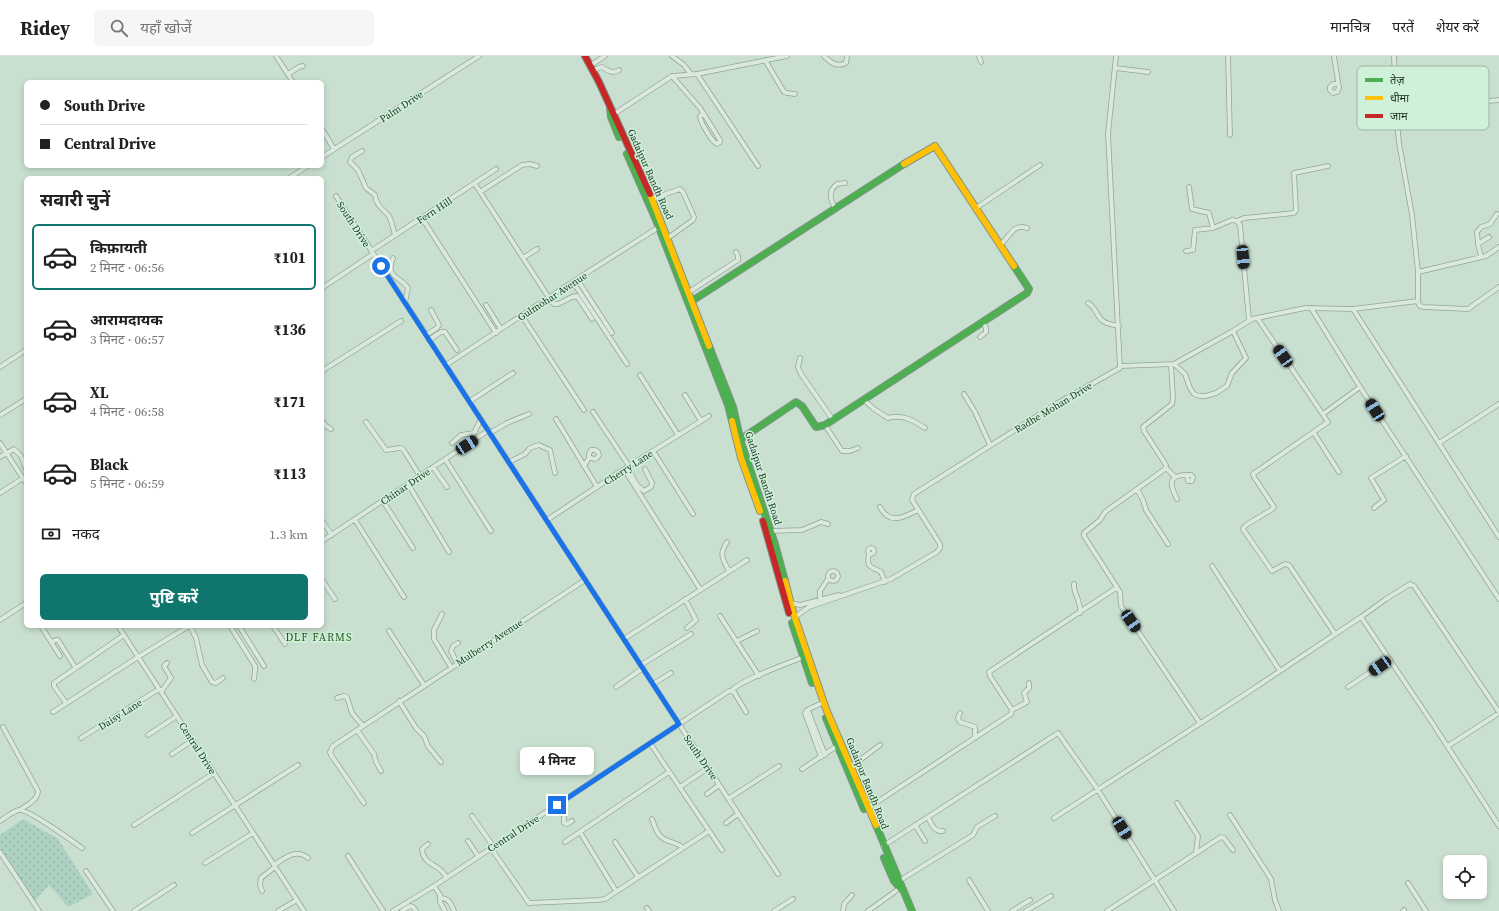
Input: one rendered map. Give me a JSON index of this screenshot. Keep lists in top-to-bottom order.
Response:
{
  "streets": {
    "street": [
      "Palm Drive",
      "Gadaipur Bandh Road",
      "Fern Hill",
      "South Drive",
      "Gulmohar Avenue",
      "Radhe Mohan Drive",
      "Cherry Lane",
      "Chinar Drive",
      "Mulberry Avenue",
      "Daisy Lane",
      "Central Drive"
    ]
  },
  "crossings": [
    ["Gadaipur Bandh Road", "Radhe Mohan Drive"],
    ["Fern Hill", "South Drive"],
    ["South Drive", "Gulmohar Avenue"],
    ["South Drive", "Cherry Lane"],
    ["South Drive", "Chinar Drive"],
    ["South Drive", "Mulberry Avenue"],
    ["South Drive", "Central Drive"],
    ["Daisy Lane", "Central Drive"]
  ],
  "districts": ["DLF FARMS"],
  "legend": ["तेज़", "धीमा", "जाम"],
  "page": {
    "header": "Ridey",
    "search": "यहाँ खोजें",
    "nav": ["मानचित्र", "परतें", "शेयर करें"],
    "banner": ["South Drive", "Central Drive"],
    "heading": "सवारी चुनें",
    "list": [
      {
        "name": "किफ़ायती",
        "note": "2 मिनट · 06:56",
        "value": "₹101"
      },
      {
        "name": "आरामदायक",
        "note": "3 मिनट · 06:57",
        "value": "₹136"
      },
      {
        "name": "XL",
        "note": "4 मिनट · 06:58",
        "value": "₹171"
      },
      {
        "name": "Black",
        "note": "5 मिनट · 06:59",
        "value": "₹113"
      }
    ],
    "pay": ["नकद", "1.3 km"],
    "buttons": "पुष्टि करें",
    "bubble": "4 मिनट"
  }
}
